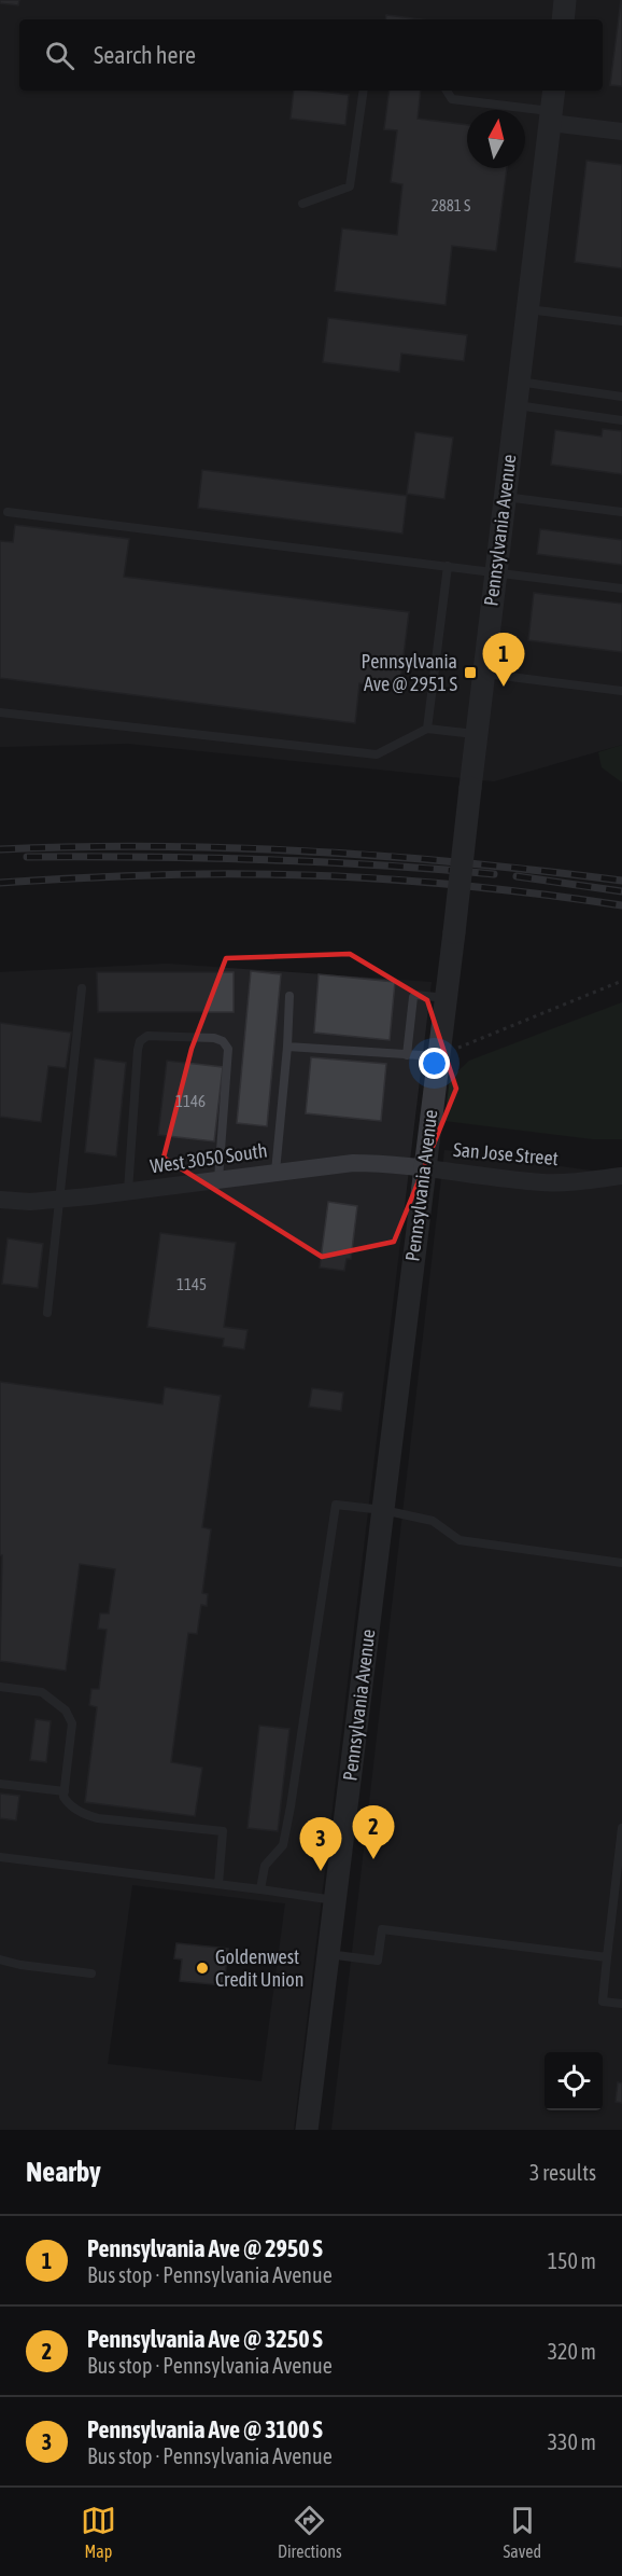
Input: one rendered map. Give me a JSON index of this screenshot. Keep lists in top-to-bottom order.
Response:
{
  "streets": {
    "street": ["Pennsylvania Avenue", "San Jose Street", "West 3050 South"]
  },
  "crossings": [
    ["Pennsylvania Avenue", "San Jose Street"],
    ["Pennsylvania Avenue", "West 3050 South"],
    ["San Jose Street", "West 3050 South"]
  ],
  "places": {
    "transit": ["Pennsylvania Ave @ 2951 S"],
    "other": ["Goldenwest Credit Union"]
  },
  "house_numbers": ["2881 S", "1146", "1145"],
  "north": "top",
  "page": {
    "search": "Search here",
    "pins": ["1", "2", "3"],
    "heading": ["Nearby", "3 results"],
    "list": [
      {
        "mark": "1",
        "name": "Pennsylvania Ave @ 2950 S",
        "note": "Bus stop · Pennsylvania Avenue",
        "value": "150 m"
      },
      {
        "mark": "2",
        "name": "Pennsylvania Ave @ 3250 S",
        "note": "Bus stop · Pennsylvania Avenue",
        "value": "320 m"
      },
      {
        "mark": "3",
        "name": "Pennsylvania Ave @ 3100 S",
        "note": "Bus stop · Pennsylvania Avenue",
        "value": "330 m"
      }
    ],
    "nav": ["Map", "Directions", "Saved"]
  }
}
